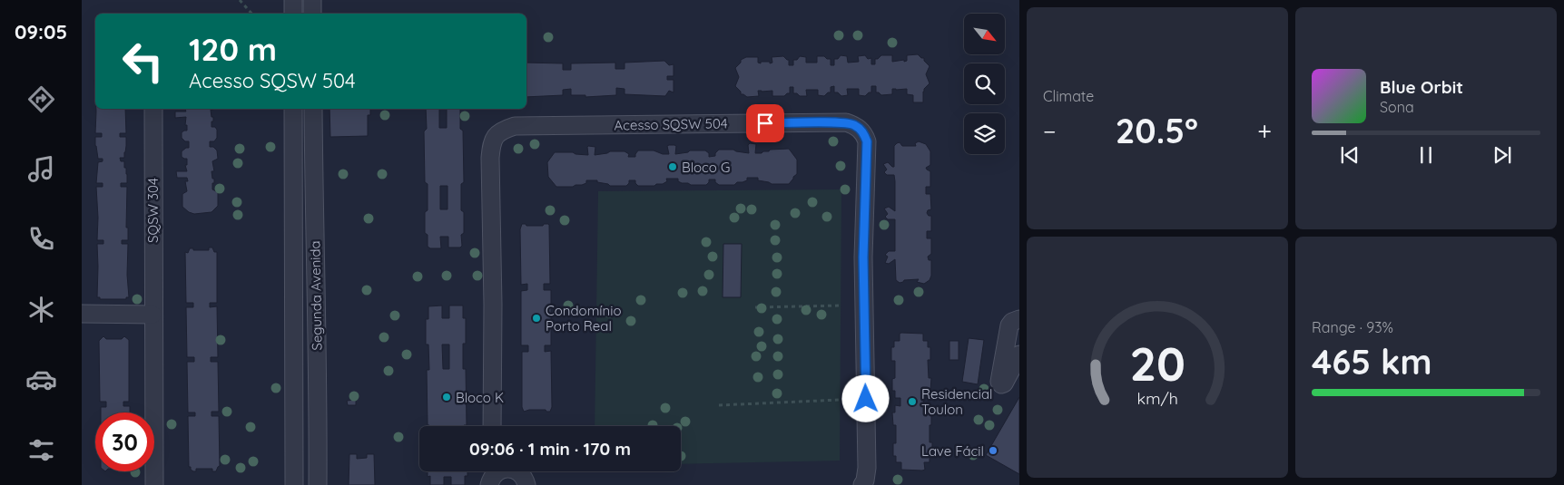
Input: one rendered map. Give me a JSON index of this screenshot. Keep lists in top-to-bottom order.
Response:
{
  "streets": {
    "street": ["Acesso SQSW 504", "SQSW 304", "Segunda Avenida"]
  },
  "places": [
    "Bloco G",
    "Condomínio Porto Real",
    "Bloco K",
    "Residencial Toulon",
    "Lave Fácil"
  ],
  "north": "bottom right",
  "page": {
    "tabs": "09:05",
    "tile": [
      "Climate",
      ["Range · 93%", "465 km"]
    ],
    "turn": ["120 m", "Acesso SQSW 504"],
    "song": ["Blue Orbit", "Sona"],
    "heat": ["−", "20.5°", "+"],
    "limit": "30",
    "trip": "09:06 · 1 min · 170 m",
    "gauge": ["20", "km/h"]
  }
}
